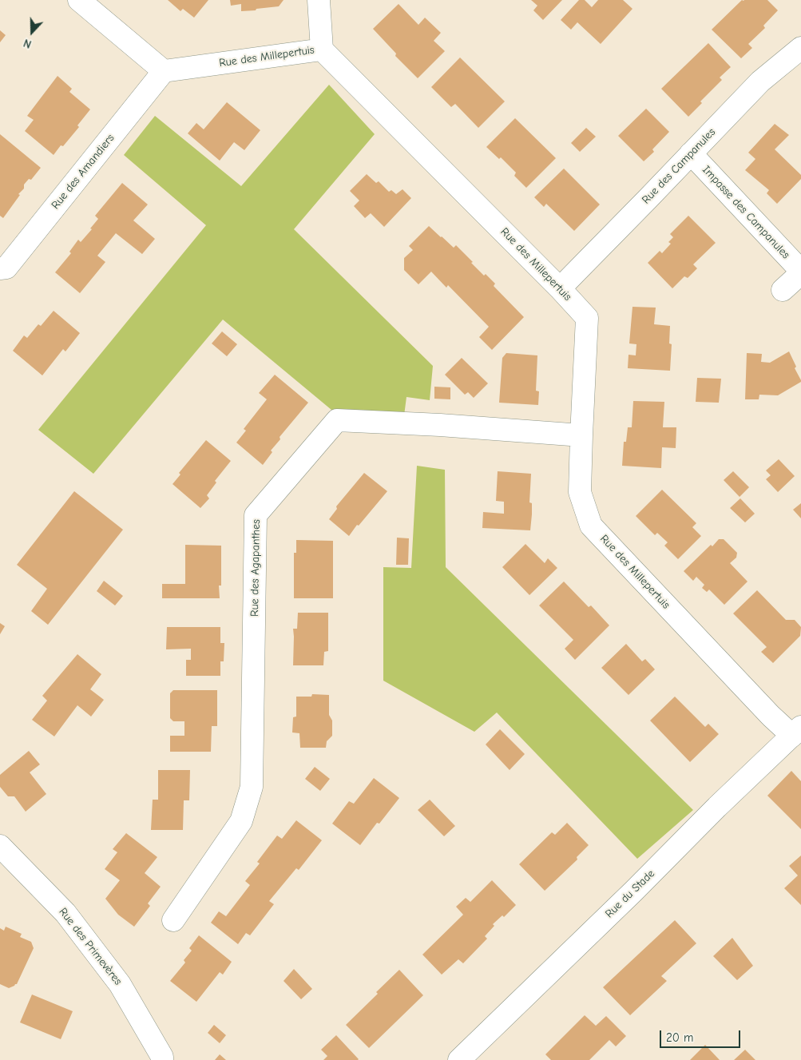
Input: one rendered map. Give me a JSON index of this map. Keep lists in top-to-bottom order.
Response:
{
  "streets": {
    "street": [
      "Rue des Millepertuis",
      "Rue des Campanules",
      "Rue des Amandiers",
      "Impasse des Campanules",
      "Rue des Agapanthes",
      "Rue du Stade",
      "Rue des Primevères"
    ]
  },
  "crossings": [
    ["Rue des Millepertuis", "Rue des Campanules"],
    ["Rue des Millepertuis", "Rue des Amandiers"],
    ["Rue des Millepertuis", "Rue des Agapanthes"],
    ["Rue des Millepertuis", "Rue du Stade"],
    ["Rue des Campanules", "Impasse des Campanules"]
  ],
  "scale_bar": "20 m",
  "north": "bottom"
}
